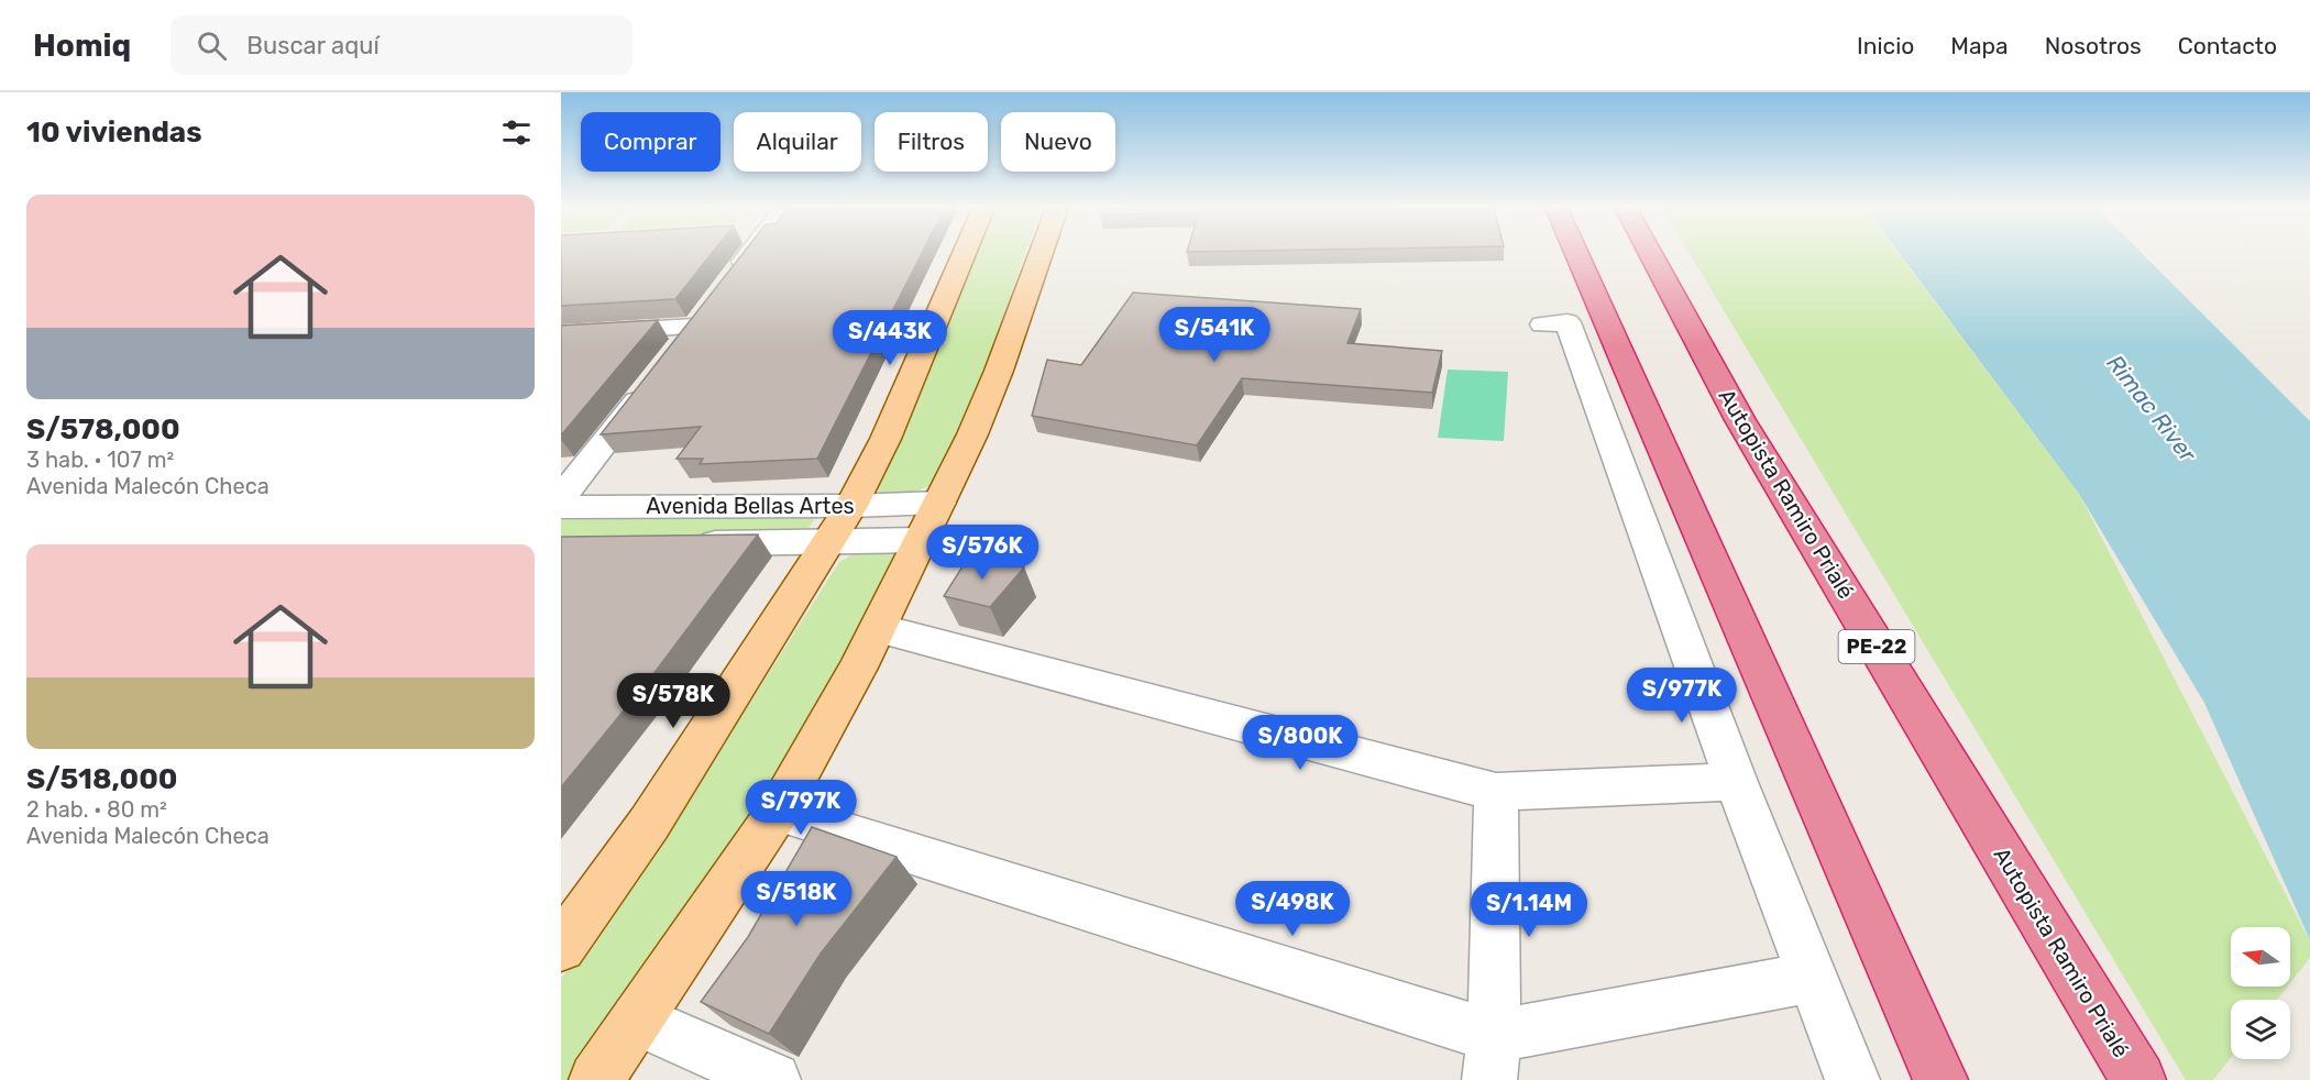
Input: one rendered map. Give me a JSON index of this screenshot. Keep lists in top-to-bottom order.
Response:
{
  "streets": {
    "highway": ["Autopista Ramiro Prialé", "PE-22"],
    "street": ["Avenida Bellas Artes"]
  },
  "water": ["Rimac River"],
  "north": "left",
  "page": {
    "header": "Homiq",
    "search": "Buscar aquí",
    "nav": [
      "Inicio",
      "Mapa",
      "Nosotros",
      "Contacto"
    ],
    "heading": "10 viviendas",
    "chip": [
      "Comprar",
      "Alquilar",
      "Filtros",
      "Nuevo"
    ],
    "list": [
      {
        "name": "S/578,000",
        "note": "3 hab. · 107 m² · Avenida Malecón Checa"
      },
      {
        "name": "S/518,000",
        "note": "2 hab. · 80 m² · Avenida Malecón Checa"
      }
    ],
    "price": [
      "S/541K",
      "S/443K",
      "S/576K",
      "S/977K",
      "S/578K",
      "S/800K",
      "S/797K",
      "S/518K",
      "S/498K",
      "S/1.14M"
    ]
  }
}
